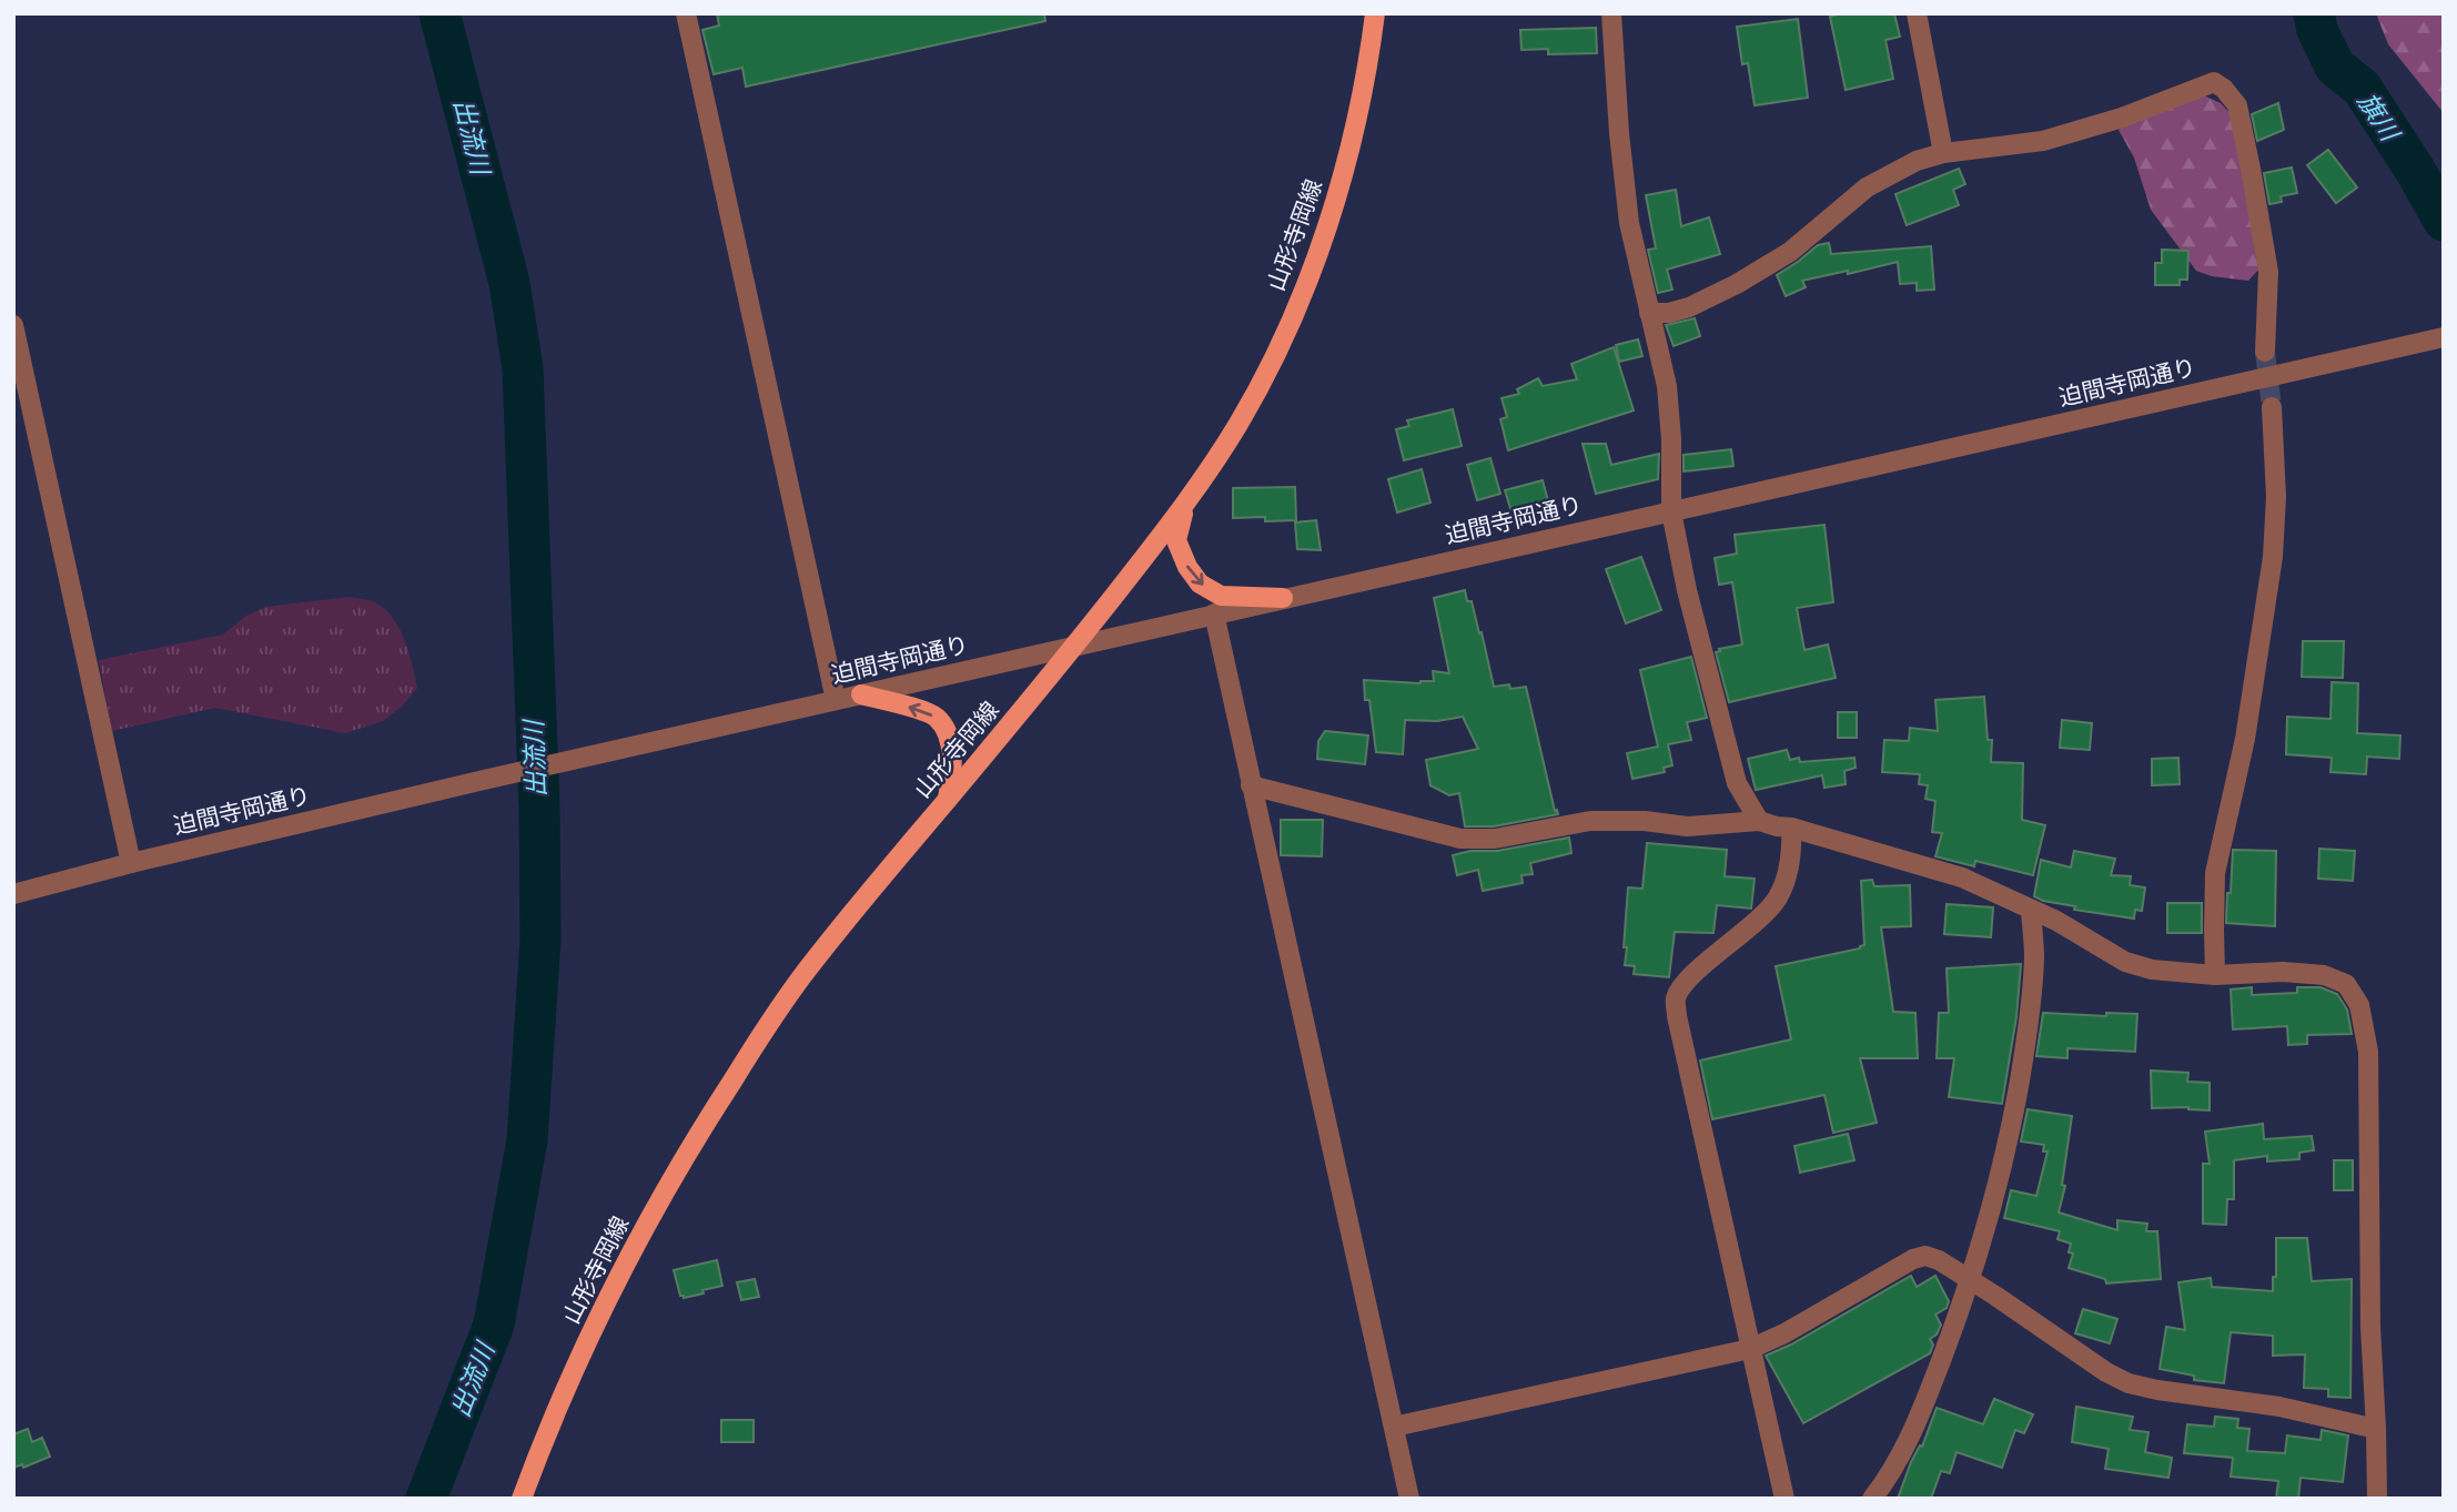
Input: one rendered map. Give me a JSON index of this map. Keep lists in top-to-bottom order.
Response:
{
  "streets": {
    "main road": ["山形寺岡線"],
    "street": ["迫間寺岡通り"]
  },
  "crossings": [
    ["山形寺岡線", "迫間寺岡通り"]
  ],
  "water": ["旗川", "出流川"]
}
